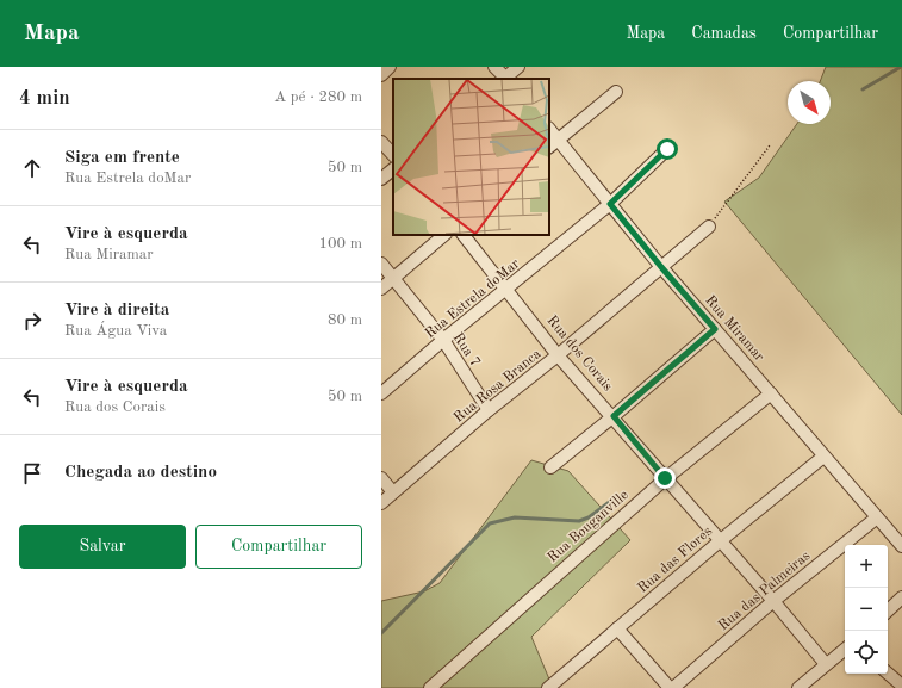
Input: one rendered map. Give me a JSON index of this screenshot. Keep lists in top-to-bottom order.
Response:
{
  "streets": {
    "street": [
      "Rua Estrela doMar",
      "Rua Miramar",
      "Rua 7",
      "Rua dos Corais",
      "Rua Rosa Branca",
      "Rua Bouganville",
      "Rua das Flores",
      "Rua das Palmeiras"
    ]
  },
  "crossings": [
    ["Rua Estrela doMar", "Rua Miramar"],
    ["Rua Estrela doMar", "Rua 7"],
    ["Rua Estrela doMar", "Rua dos Corais"],
    ["Rua Miramar", "Rua Rosa Branca"],
    ["Rua Miramar", "Rua Bouganville"],
    ["Rua Miramar", "Rua das Flores"],
    ["Rua Miramar", "Rua das Palmeiras"],
    ["Rua 7", "Rua Rosa Branca"],
    ["Rua dos Corais", "Rua Rosa Branca"],
    ["Rua dos Corais", "Rua Bouganville"],
    ["Rua dos Corais", "Rua das Flores"],
    ["Rua dos Corais", "Rua das Palmeiras"]
  ],
  "north": "bottom right",
  "page": {
    "header": "Mapa",
    "nav": ["Mapa", "Camadas", "Compartilhar"],
    "heading": ["4 min", "A pé · 280 m"],
    "list": [
      ["Siga em frente", "Rua Estrela doMar", "50 m"],
      ["Vire à esquerda", "Rua Miramar", "100 m"],
      ["Vire à direita", "Rua Água Viva", "80 m"],
      ["Vire à esquerda", "Rua dos Corais", "50 m"],
      "Chegada ao destino"
    ],
    "buttons": ["Salvar", "Compartilhar"],
    "map_buttons": ["+", "−"]
  }
}
